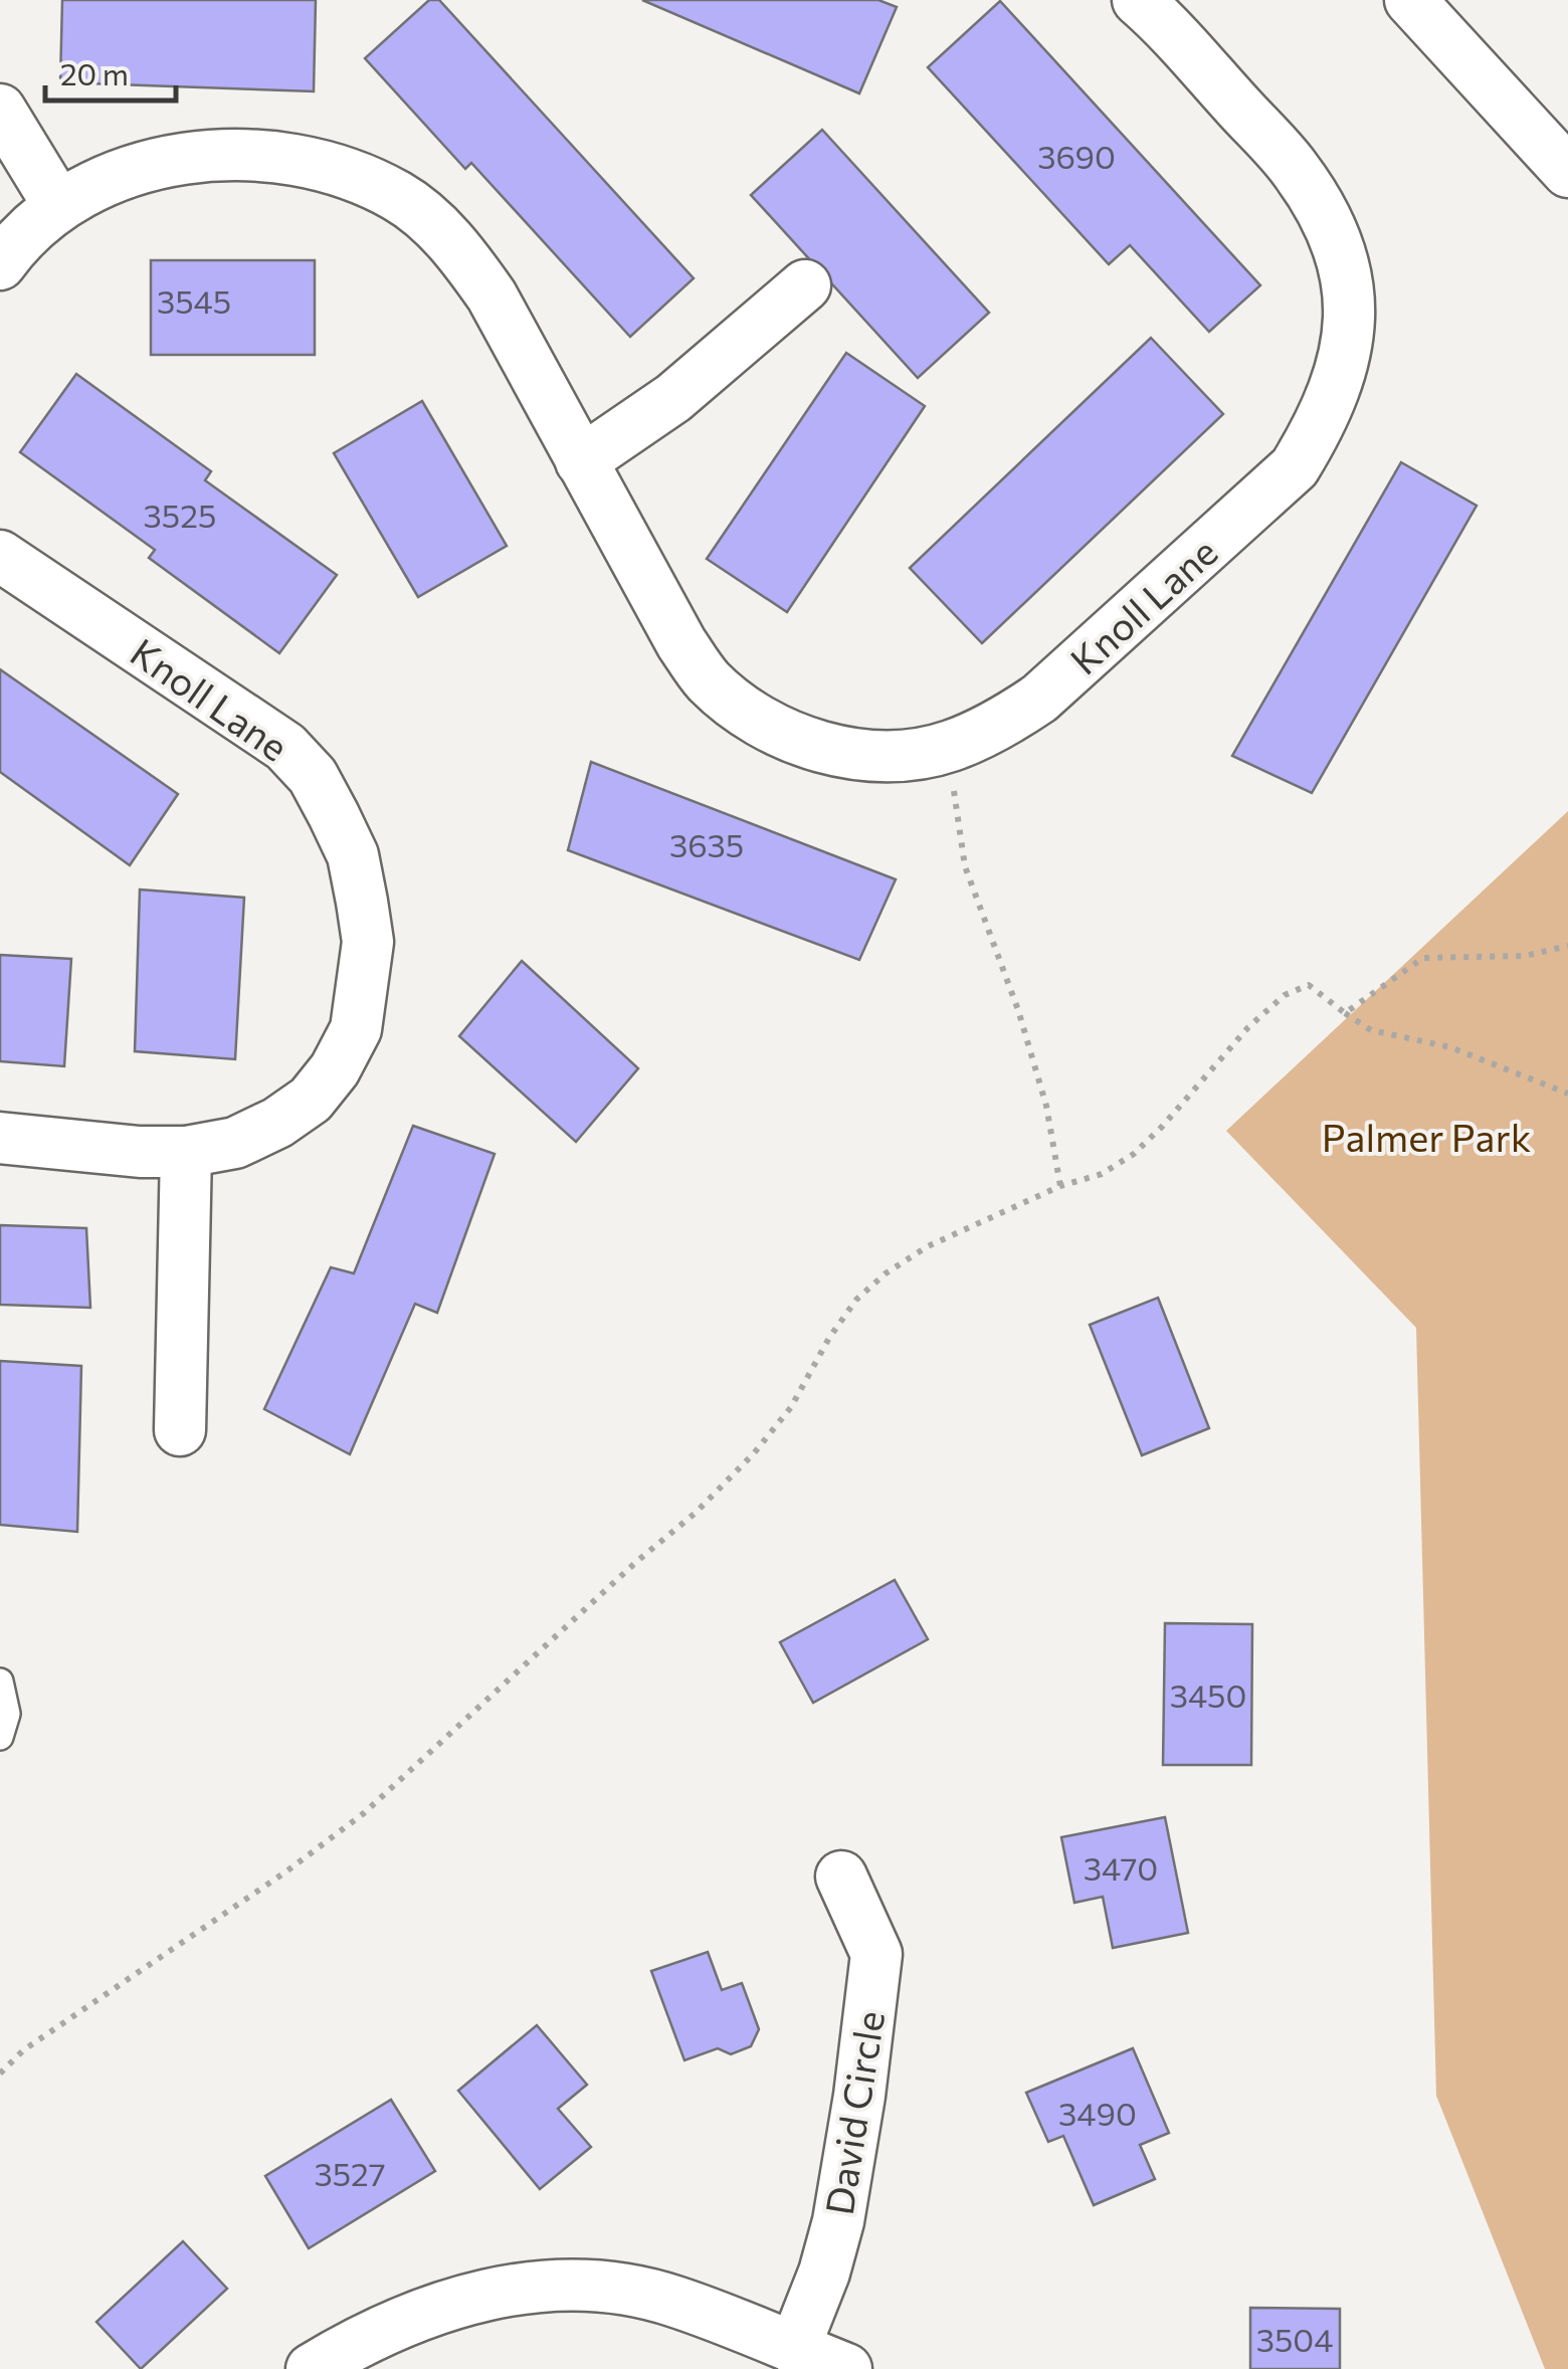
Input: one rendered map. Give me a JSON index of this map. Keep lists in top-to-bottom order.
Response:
{
  "streets": {
    "street": ["Knoll Lane", "David Circle"]
  },
  "parks": ["Palmer Park"],
  "house_numbers": [
    "3690",
    "3545",
    "3525",
    "3635",
    "3450",
    "3470",
    "3490",
    "3527",
    "3504"
  ],
  "scale_bar": "20 m"
}
